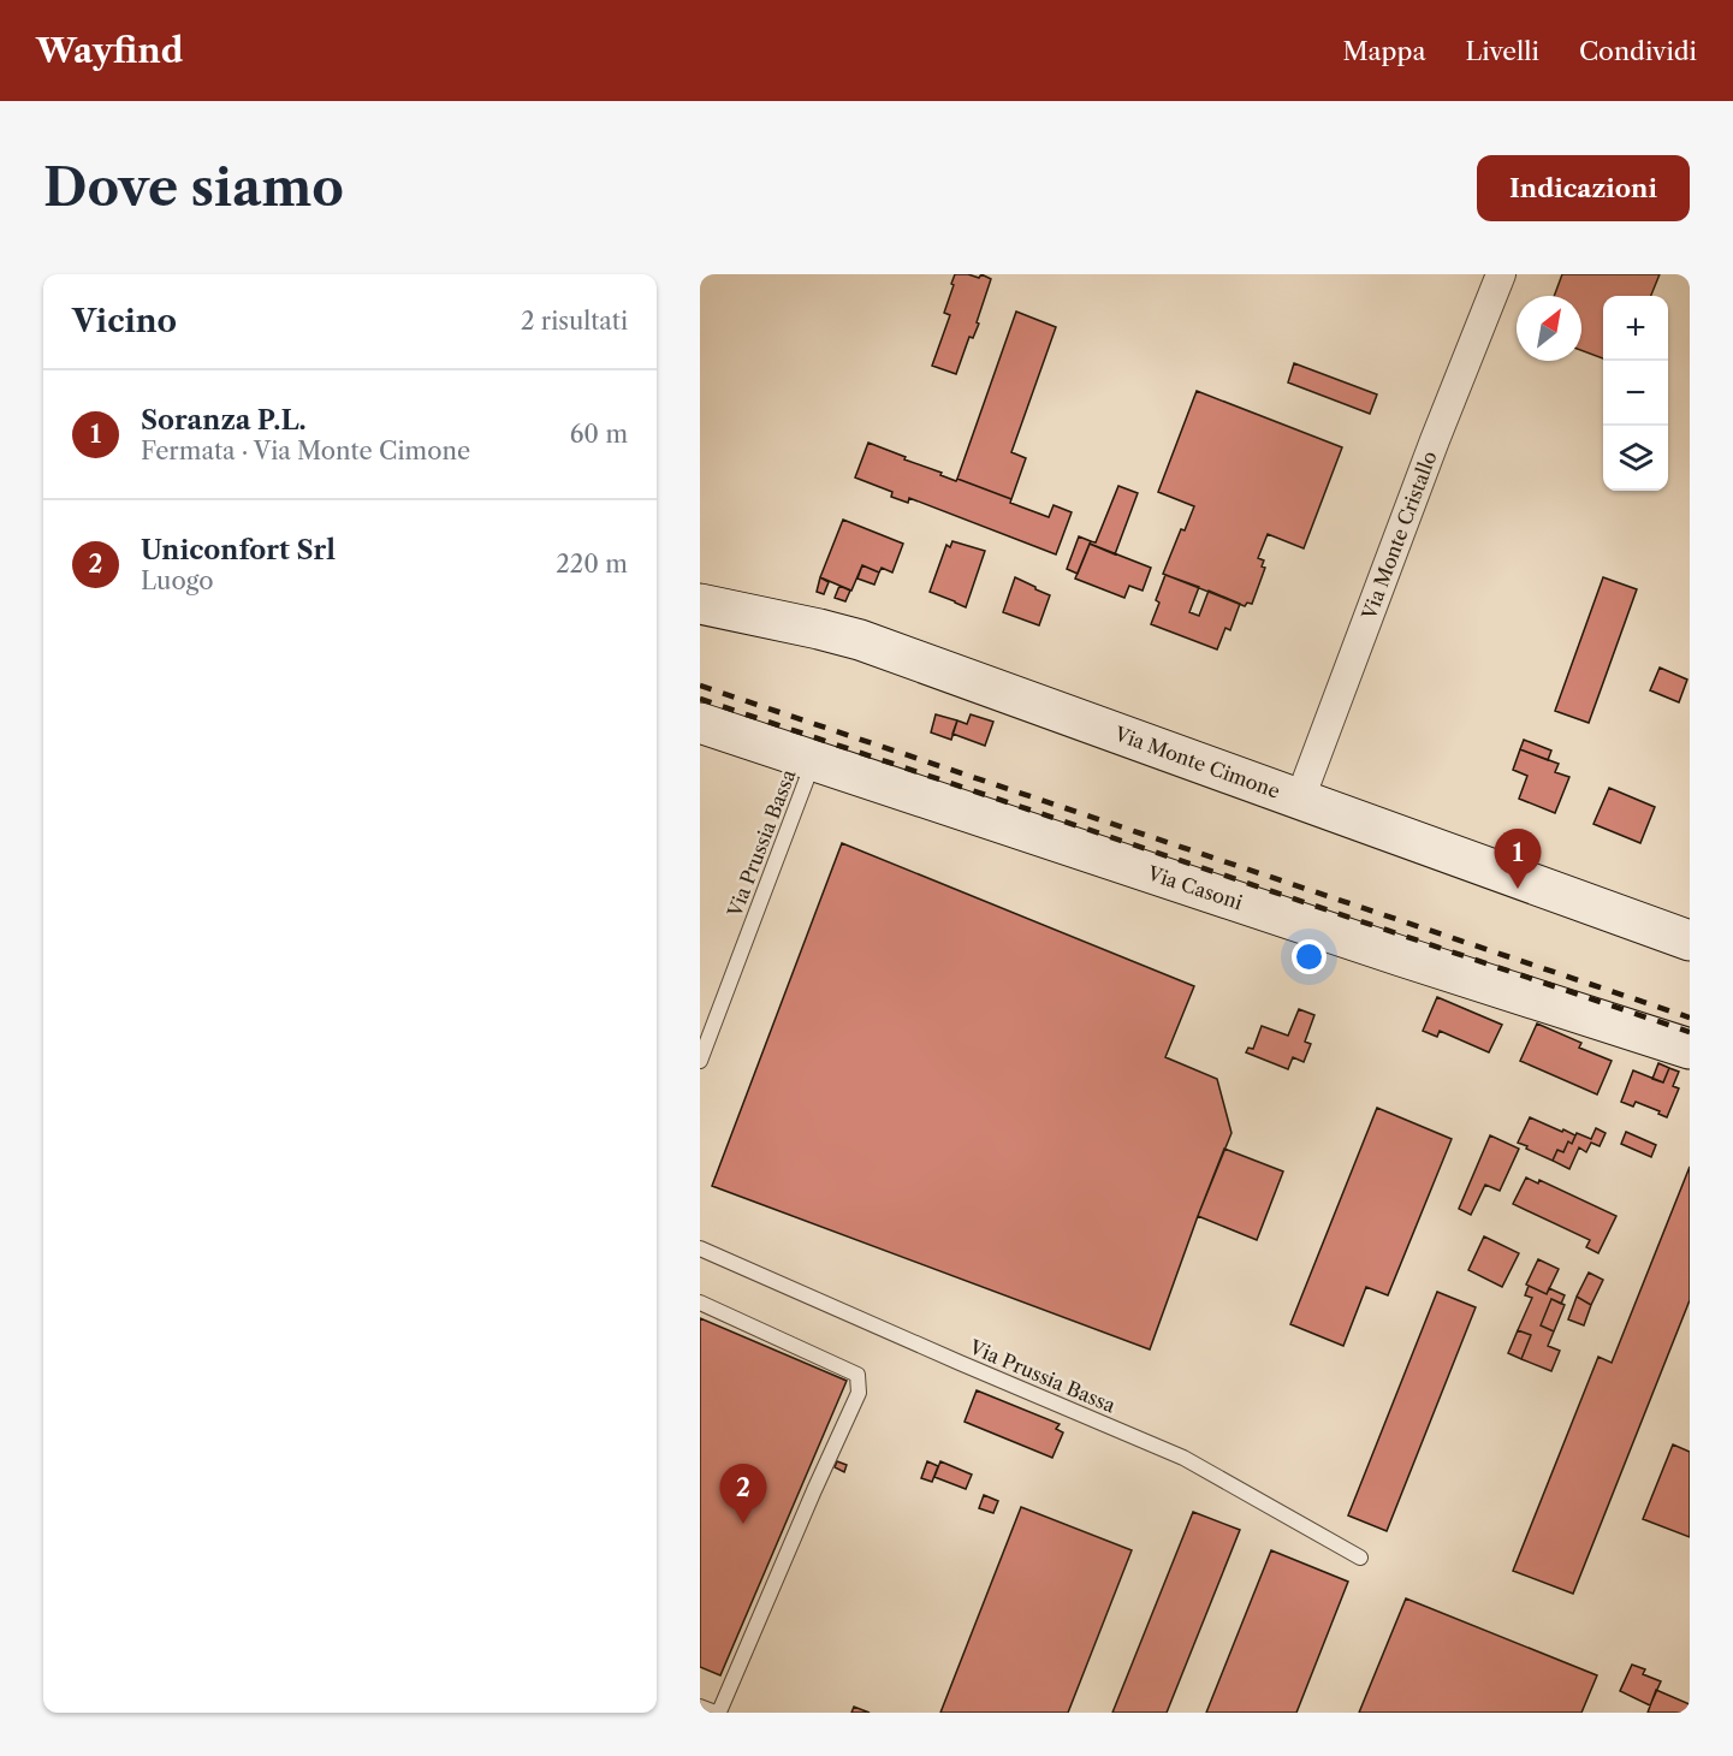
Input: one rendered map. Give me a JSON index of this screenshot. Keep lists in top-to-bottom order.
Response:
{
  "streets": {
    "street": ["Via Monte Cristallo", "Via Monte Cimone", "Via Casoni"],
    "lane": ["Via Prussia Bassa"]
  },
  "crossings": [
    ["Via Monte Cristallo", "Via Monte Cimone"],
    ["Via Prussia Bassa", "Via Casoni"]
  ],
  "north": "top right",
  "page": {
    "header": "Wayfind",
    "nav": ["Mappa", "Livelli", "Condividi"],
    "buttons": "Indicazioni",
    "title": "Dove siamo",
    "heading": ["Vicino", "2 risultati"],
    "map_buttons": ["+", "−"],
    "list": [
      {
        "mark": "1",
        "name": "Soranza P.L.",
        "note": "Fermata · Via Monte Cimone",
        "value": "60 m"
      },
      {
        "mark": "2",
        "name": "Uniconfort Srl",
        "note": "Luogo",
        "value": "220 m"
      }
    ],
    "pins": ["1", "2"]
  }
}
